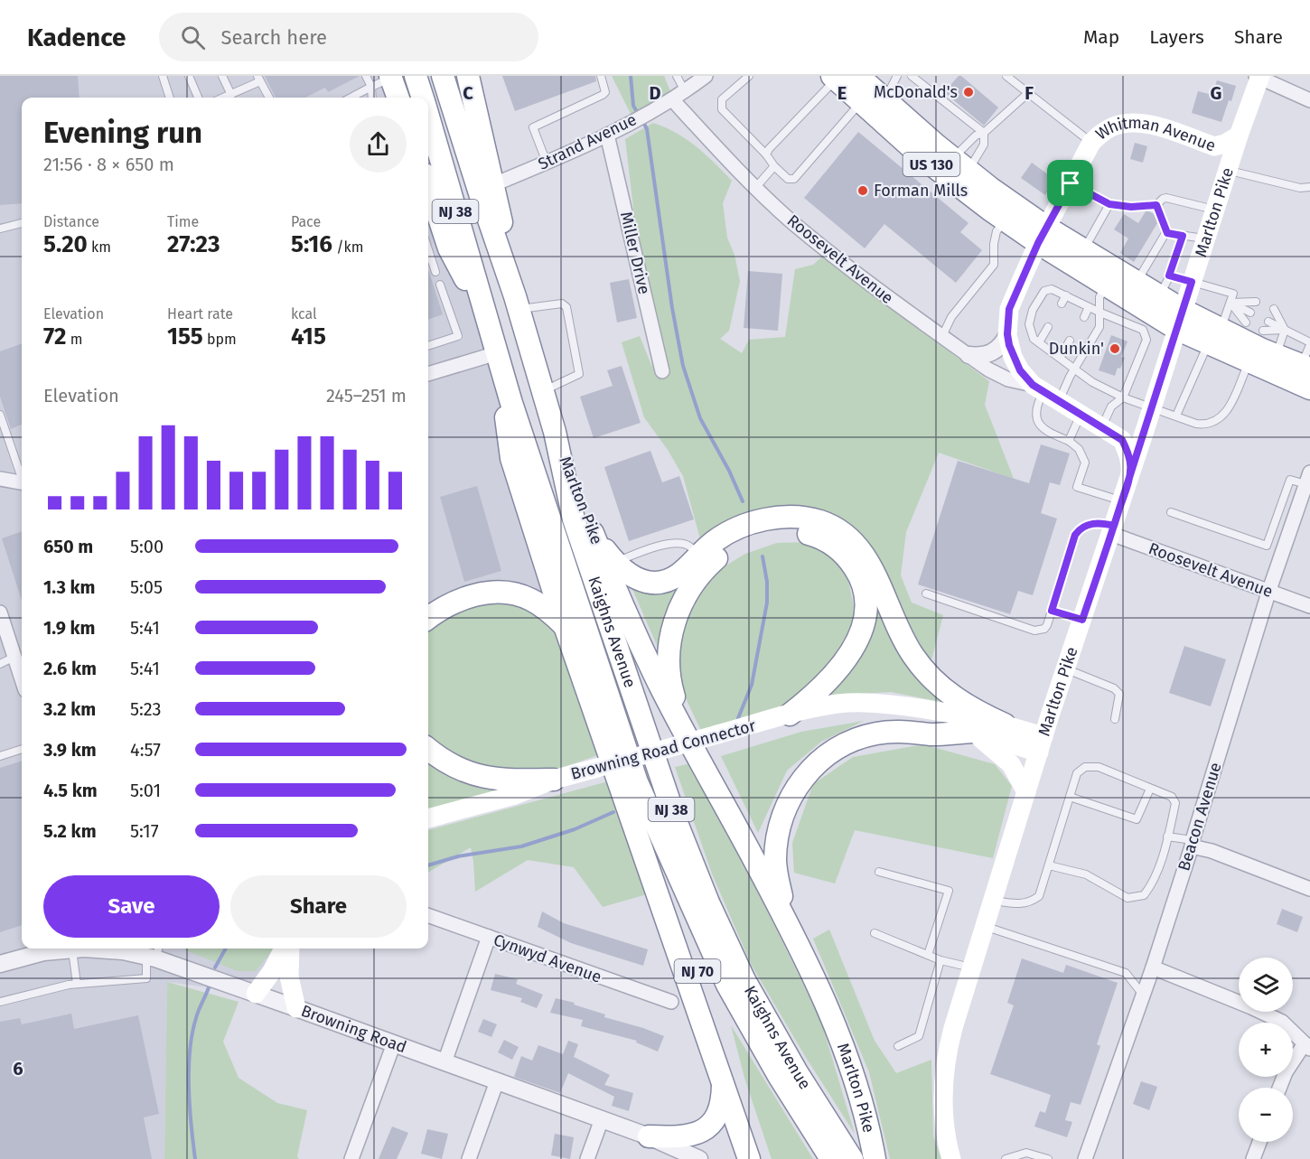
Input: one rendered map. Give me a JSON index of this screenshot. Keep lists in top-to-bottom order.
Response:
{
  "streets": {
    "highway": [
      "US 130",
      "NJ 38",
      "Marlton Pike",
      "Kaighns Avenue",
      "NJ 70"
    ],
    "main road": ["Whitman Avenue", "Browning Road Connector"],
    "street": [
      "Strand Avenue",
      "Miller Drive",
      "Roosevelt Avenue",
      "Beacon Avenue",
      "Cynwyd Avenue",
      "Browning Road"
    ]
  },
  "crossings": [
    ["Strand Avenue", "Miller Drive"],
    ["Strand Avenue", "Roosevelt Avenue"],
    ["Whitman Avenue", "US 130"],
    ["Whitman Avenue", "Marlton Pike"],
    ["Whitman Avenue", "Roosevelt Avenue"],
    ["US 130", "Marlton Pike"],
    ["Marlton Pike", "Roosevelt Avenue"],
    ["Marlton Pike", "Kaighns Avenue"],
    ["Marlton Pike", "Browning Road Connector"],
    ["Roosevelt Avenue", "Beacon Avenue"],
    ["Kaighns Avenue", "NJ 70"]
  ],
  "places": ["McDonald's", "Forman Mills", "Dunkin'"],
  "page": {
    "header": "Kadence",
    "search": "Search here",
    "nav": ["Map", "Layers", "Share"],
    "heading": ["Evening run", "21:56 · 8 × 650 m"],
    "stats": [
      ["Distance", "5.20 km"],
      ["Time", "27:23"],
      ["Pace", "5:16 /km"],
      ["Elevation", "72 m"],
      ["Heart rate", "155 bpm"],
      ["kcal", "415"]
    ],
    "chart": ["Elevation", "245–251 m"],
    "list": [
      {
        "name": "650 m",
        "note": "5:00"
      },
      {
        "name": "1.3 km",
        "note": "5:05"
      },
      {
        "name": "1.9 km",
        "note": "5:41"
      },
      {
        "name": "2.6 km",
        "note": "5:41"
      },
      {
        "name": "3.2 km",
        "note": "5:23"
      },
      {
        "name": "3.9 km",
        "note": "4:57"
      },
      {
        "name": "4.5 km",
        "note": "5:01"
      },
      {
        "name": "5.2 km",
        "note": "5:17"
      }
    ],
    "buttons": ["Save", "Share"],
    "map_buttons": ["+", "−"]
  },
  "grid": {
    "columns": [
      "C",
      "D",
      "E",
      "F",
      "G"
    ],
    "rows": ["6"]
  }
}
